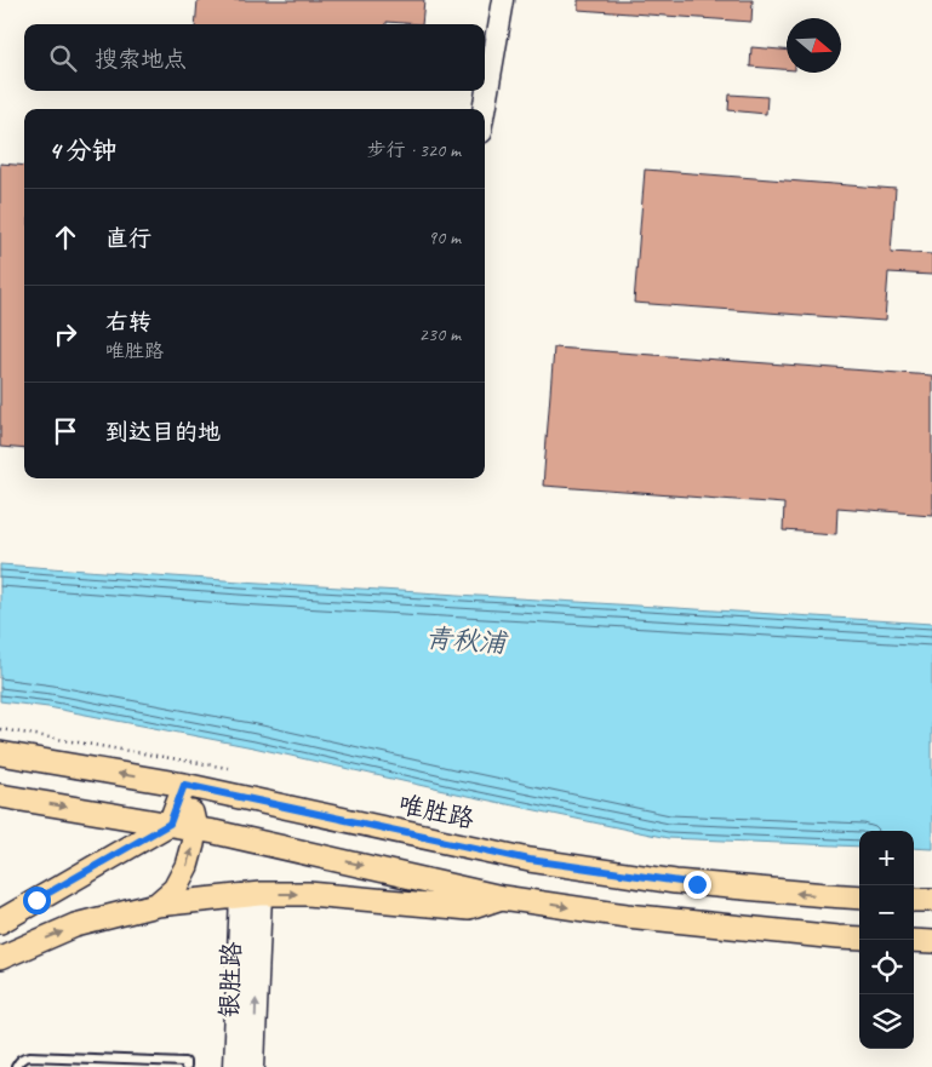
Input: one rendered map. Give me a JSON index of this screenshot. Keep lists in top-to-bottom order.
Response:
{
  "streets": {
    "main road": ["唯胜路"],
    "street": ["银胜路"]
  },
  "water": ["青秋浦"],
  "north": "right",
  "page": {
    "search": "搜索地点",
    "heading": ["4 分钟", "步行 · 320 m"],
    "list": [
      ["直行", "90 m"],
      ["右转", "唯胜路", "230 m"],
      "到达目的地"
    ],
    "map_buttons": ["+", "−"]
  }
}
